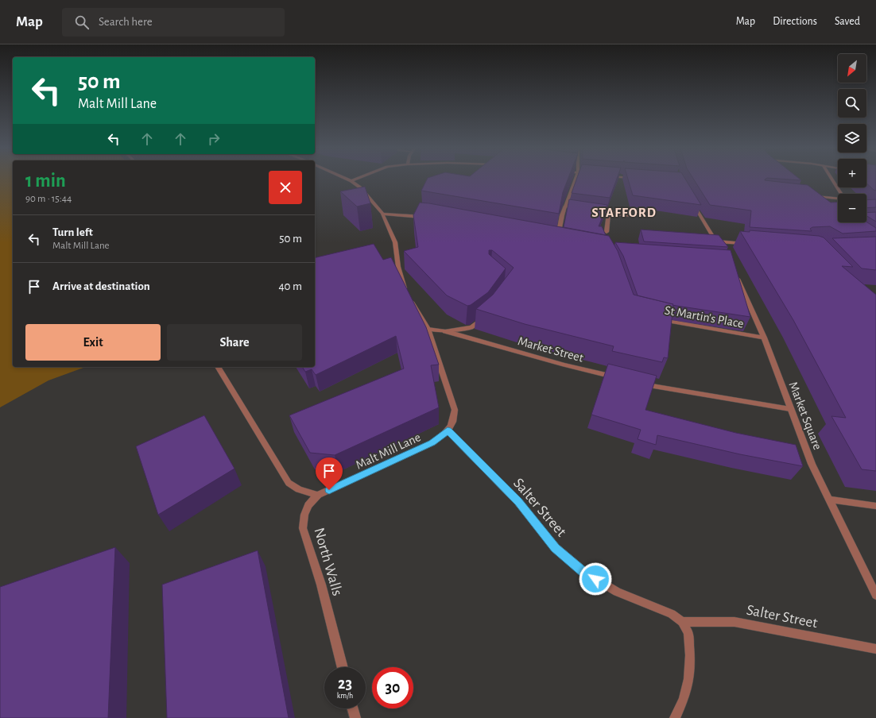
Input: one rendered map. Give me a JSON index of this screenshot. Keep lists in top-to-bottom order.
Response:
{
  "streets": {
    "street": [
      "St Martin's Place",
      "Market Street",
      "Market Square",
      "Malt Mill Lane",
      "Salter Street",
      "North Walls"
    ]
  },
  "crossings": [
    ["St Martin's Place", "Market Square"],
    ["Malt Mill Lane", "Salter Street"],
    ["Malt Mill Lane", "North Walls"]
  ],
  "districts": ["STAFFORD"],
  "north": "bottom left",
  "page": {
    "header": "Map",
    "search": "Search here",
    "nav": ["Map", "Directions", "Saved"],
    "map_buttons": ["+", "−"],
    "turn": ["50 m", "Malt Mill Lane"],
    "heading": ["1 min", "90 m · 15:44"],
    "list": [
      {
        "name": "Turn left",
        "note": "Malt Mill Lane",
        "value": "50 m"
      },
      {
        "name": "Arrive at destination",
        "value": "40 m"
      }
    ],
    "buttons": ["Exit", "Share"],
    "speed": "23 km/h",
    "limit": "30"
  }
}
